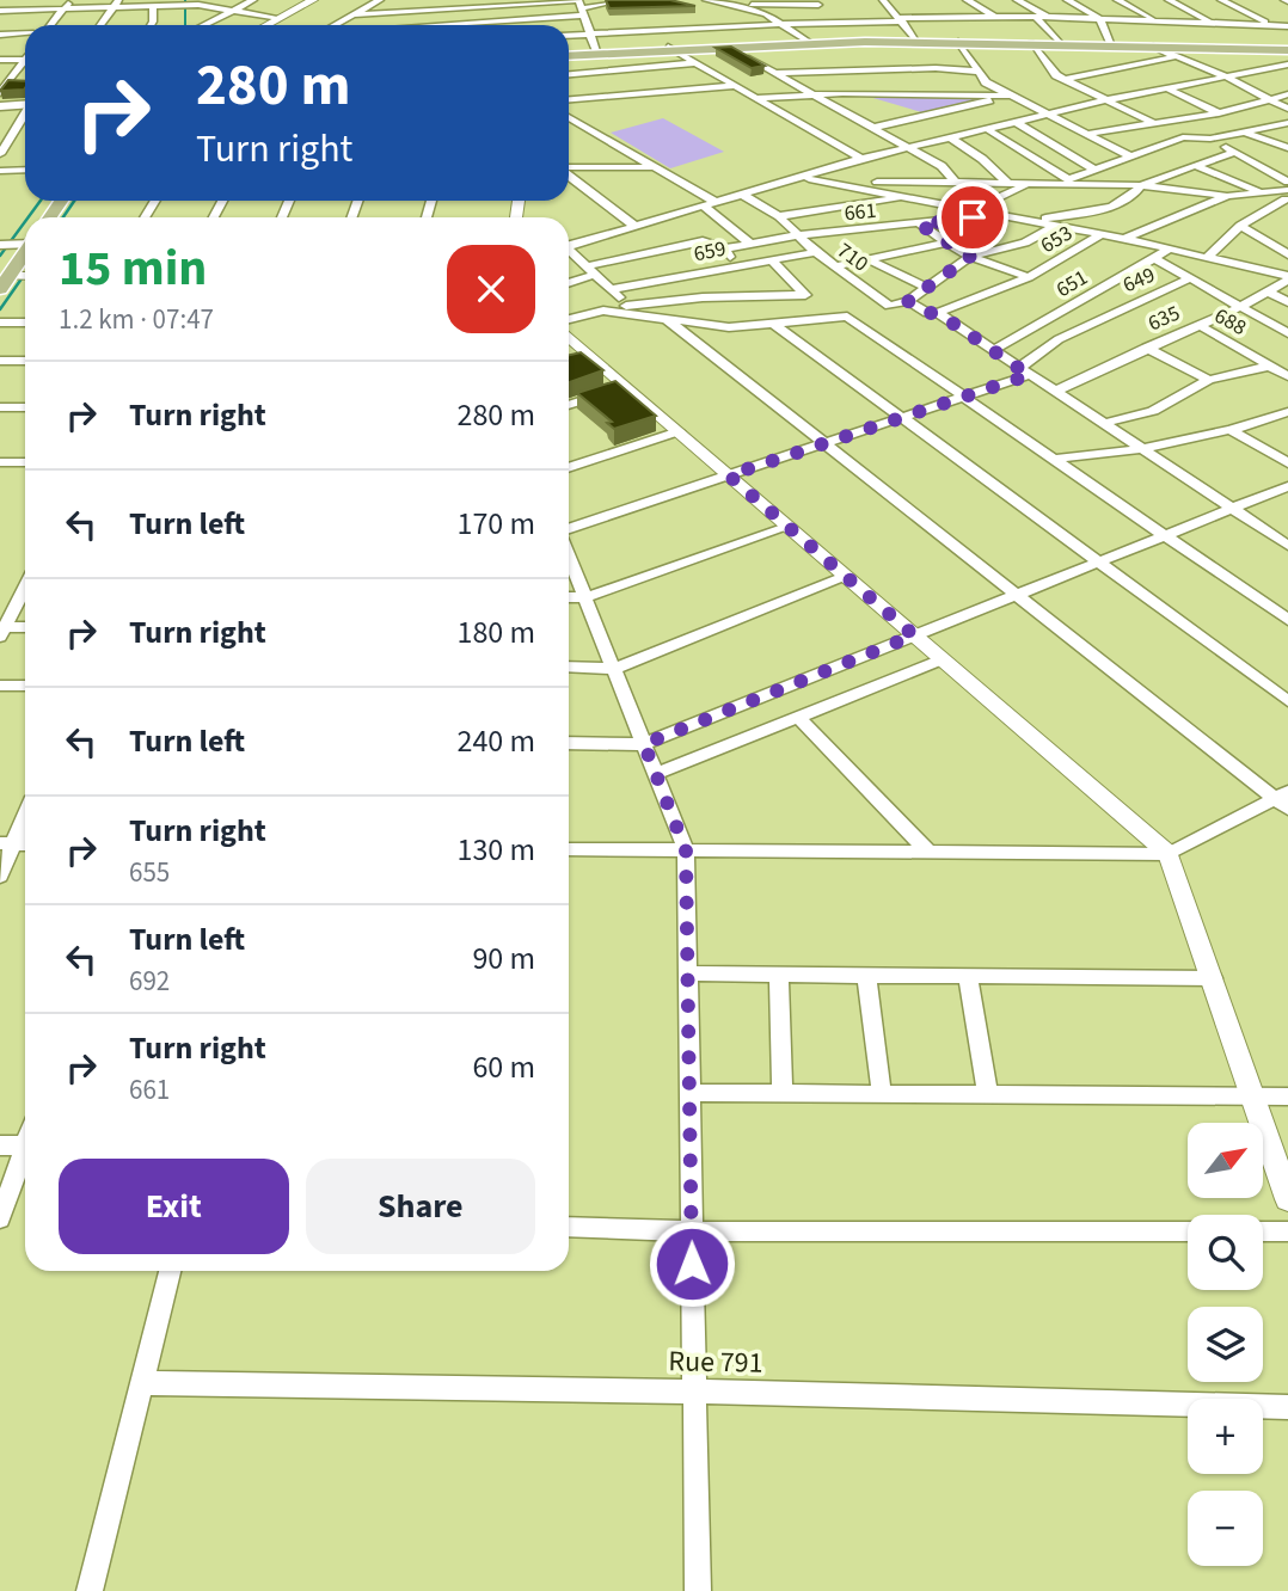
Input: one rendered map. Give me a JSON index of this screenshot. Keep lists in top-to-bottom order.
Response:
{
  "streets": {
    "street": [
      "661",
      "653",
      "659",
      "710",
      "649",
      "651",
      "635",
      "688",
      "Rue 791"
    ]
  },
  "crossings": [
    ["661", "710"],
    ["653", "710"],
    ["659", "710"],
    ["710", "649"],
    ["710", "651"],
    ["710", "635"],
    ["635", "688"]
  ],
  "north": "top right",
  "page": {
    "turn": ["280 m", "Turn right"],
    "heading": ["15 min", "1.2 km · 07:47"],
    "list": [
      {
        "name": "Turn right",
        "value": "280 m"
      },
      {
        "name": "Turn left",
        "value": "170 m"
      },
      {
        "name": "Turn right",
        "value": "180 m"
      },
      {
        "name": "Turn left",
        "value": "240 m"
      },
      {
        "name": "Turn right",
        "note": "655",
        "value": "130 m"
      },
      {
        "name": "Turn left",
        "note": "692",
        "value": "90 m"
      },
      {
        "name": "Turn right",
        "note": "661",
        "value": "60 m"
      }
    ],
    "map_buttons": ["+", "−"],
    "buttons": ["Exit", "Share"]
  }
}
